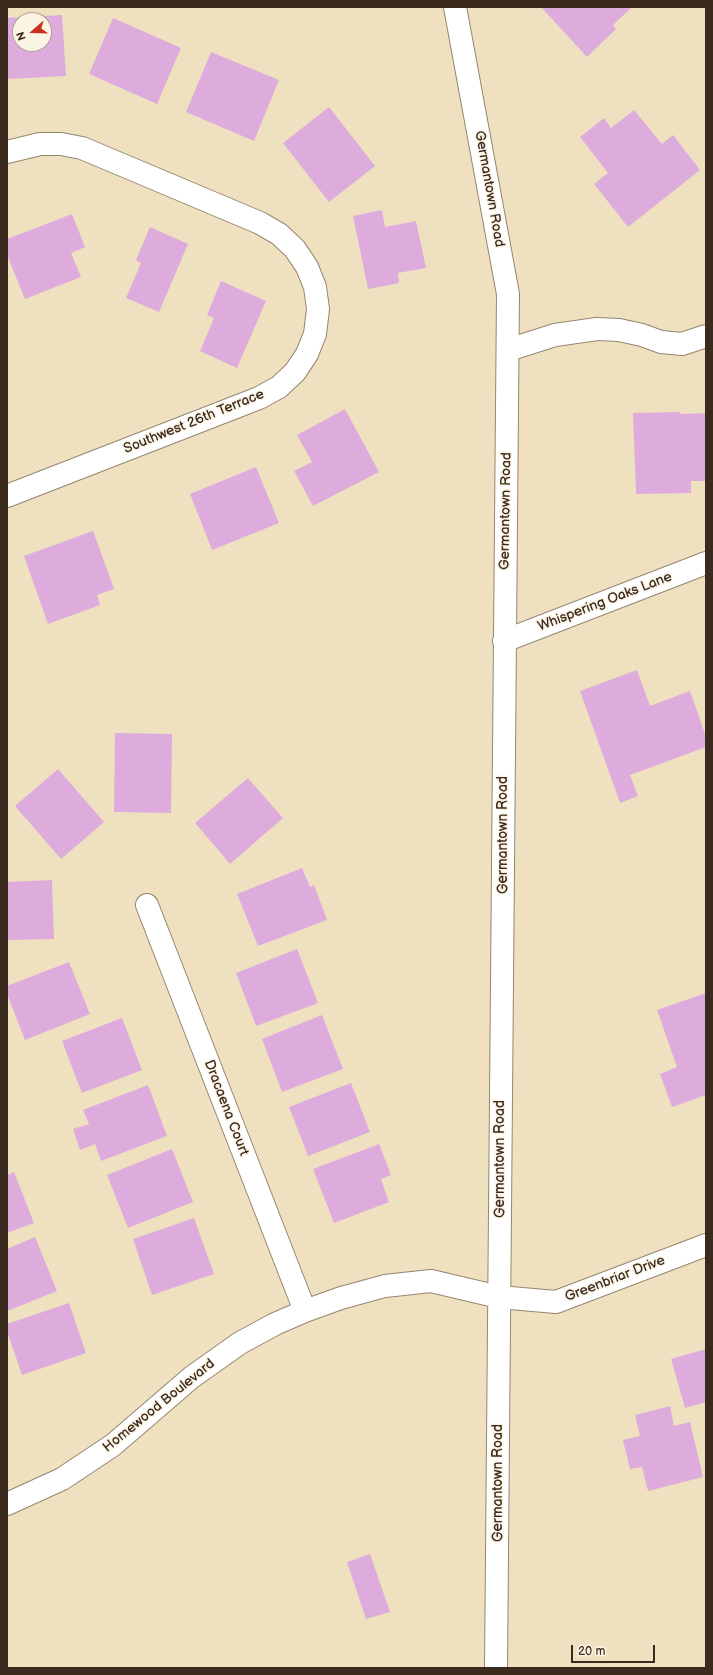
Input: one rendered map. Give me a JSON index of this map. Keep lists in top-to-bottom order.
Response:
{
  "streets": {
    "street": [
      "Germantown Road",
      "Southwest 26th Terrace",
      "Whispering Oaks Lane",
      "Dracaena Court",
      "Greenbriar Drive",
      "Homewood Boulevard"
    ]
  },
  "crossings": [
    ["Germantown Road", "Whispering Oaks Lane"],
    ["Germantown Road", "Greenbriar Drive"],
    ["Germantown Road", "Homewood Boulevard"],
    ["Dracaena Court", "Homewood Boulevard"],
    ["Greenbriar Drive", "Homewood Boulevard"]
  ],
  "scale_bar": "20 m",
  "north": "left"
}
